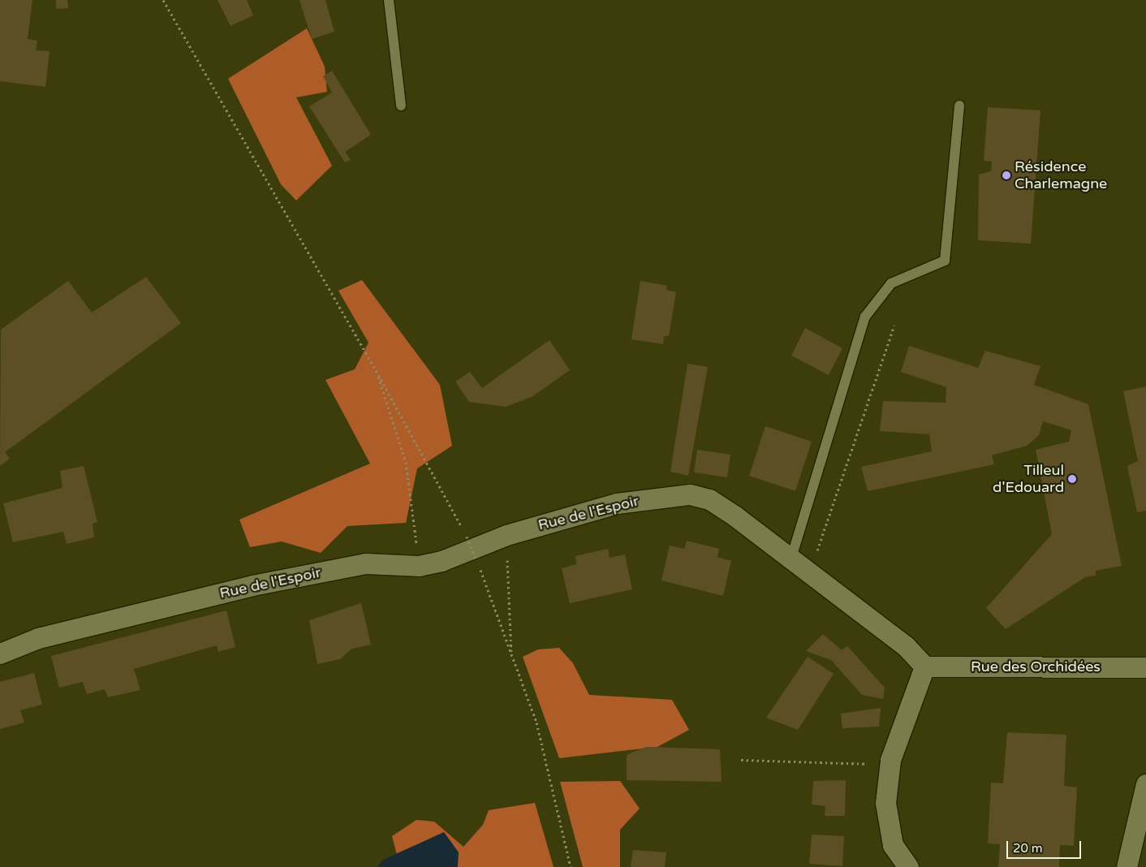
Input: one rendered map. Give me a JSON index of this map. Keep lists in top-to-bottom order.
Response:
{
  "streets": {
    "street": ["Rue de l'Espoir", "Rue des Orchidées"]
  },
  "crossings": [
    ["Rue de l'Espoir", "Rue des Orchidées"]
  ],
  "places": ["Résidence Charlemagne", "Tilleul d'Edouard"],
  "scale_bar": "20 m"
}
